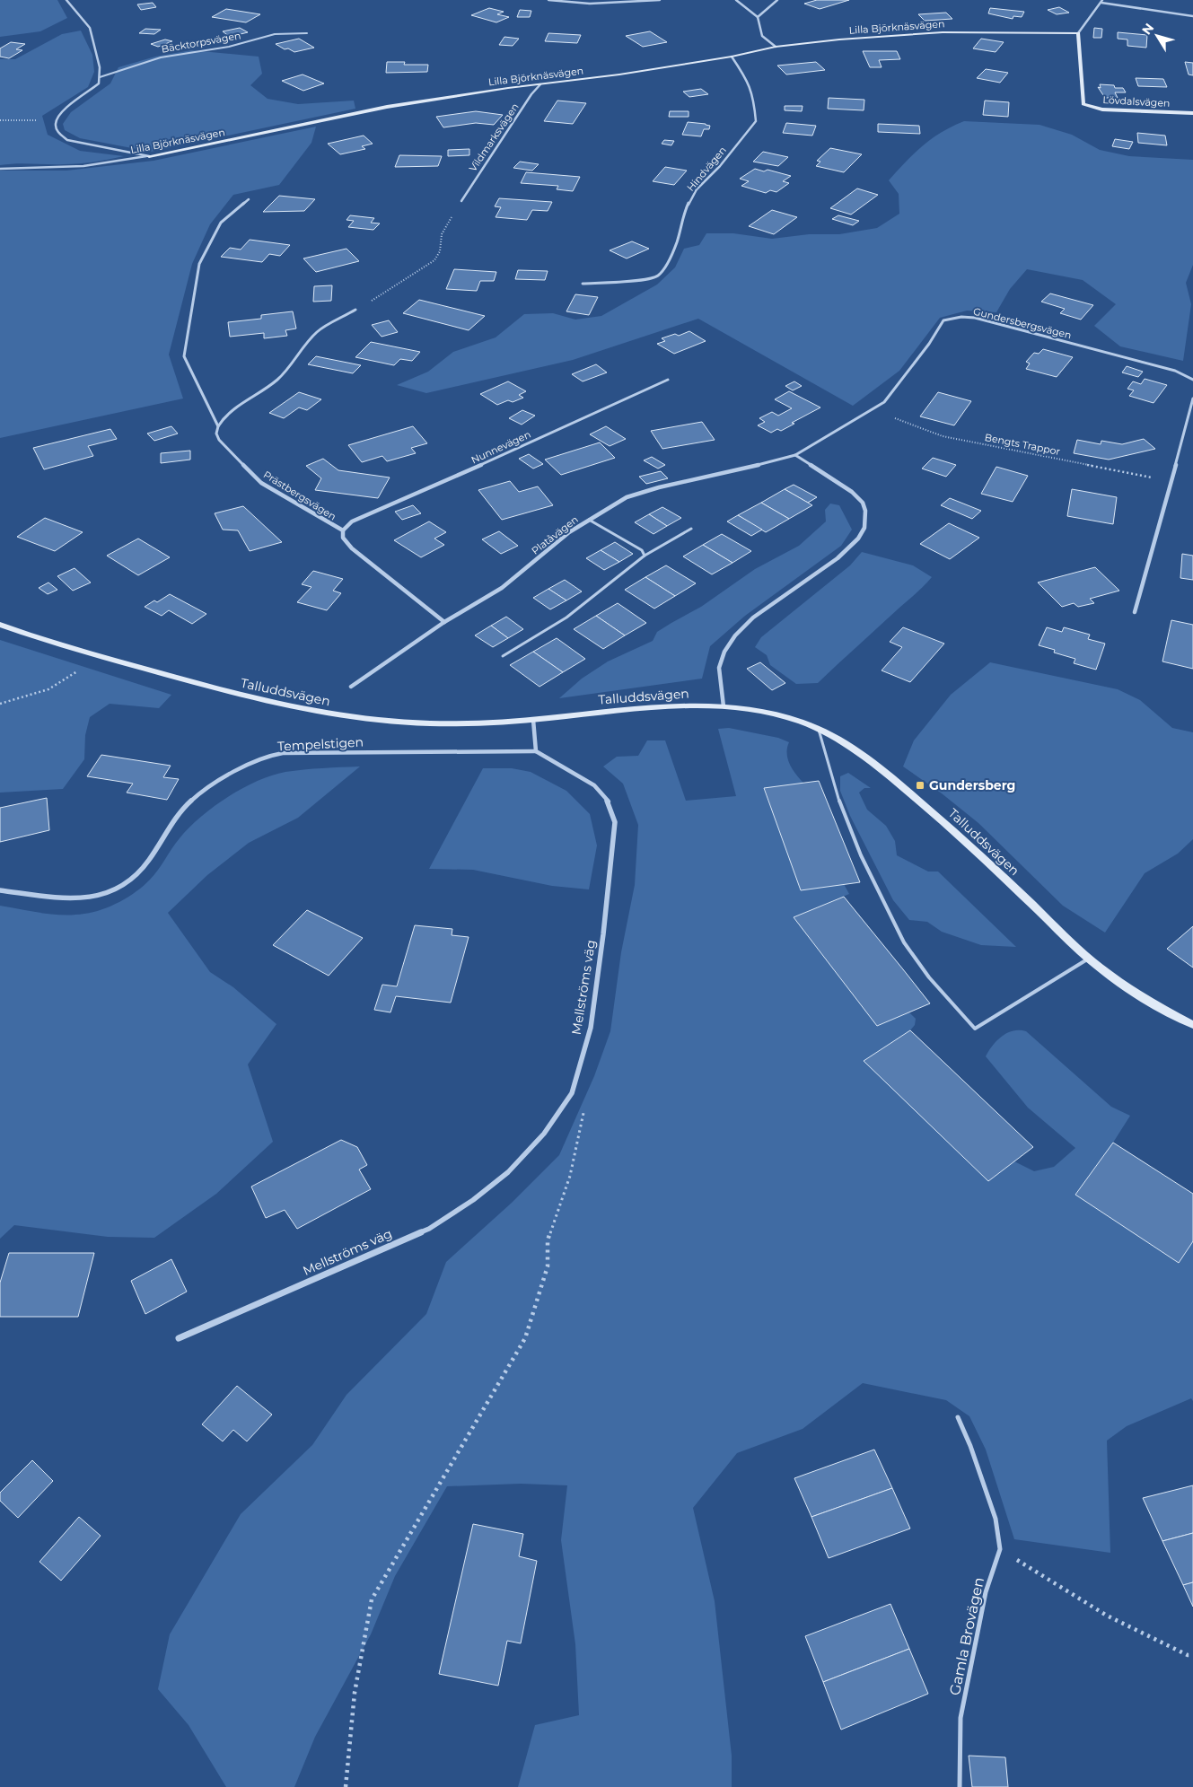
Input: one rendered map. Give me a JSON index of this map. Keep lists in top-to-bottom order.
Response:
{
  "streets": {
    "street": [
      "Lilla Björknäsvägen",
      "Lövdalsvägen",
      "Vildmarksvägen",
      "Hindvägen",
      "Gundersbergsvägen",
      "Nunnevägen",
      "Prästbergsvägen",
      "Platåvägen",
      "Talluddsvägen",
      "Tempelstigen",
      "Mellströms väg"
    ],
    "lane": ["Bäcktorpsvägen", "Gamla Brovägen"],
    "path": ["Bengts Trappor"]
  },
  "crossings": [
    ["Lilla Björknäsvägen", "Lövdalsvägen"],
    ["Lilla Björknäsvägen", "Vildmarksvägen"],
    ["Lilla Björknäsvägen", "Hindvägen"],
    ["Gundersbergsvägen", "Bengts Trappor"],
    ["Gundersbergsvägen", "Platåvägen"],
    ["Nunnevägen", "Prästbergsvägen"],
    ["Prästbergsvägen", "Platåvägen"],
    ["Tempelstigen", "Mellströms väg"]
  ],
  "places": {
    "transit": ["Gundersberg"]
  },
  "north": "top left"
}
